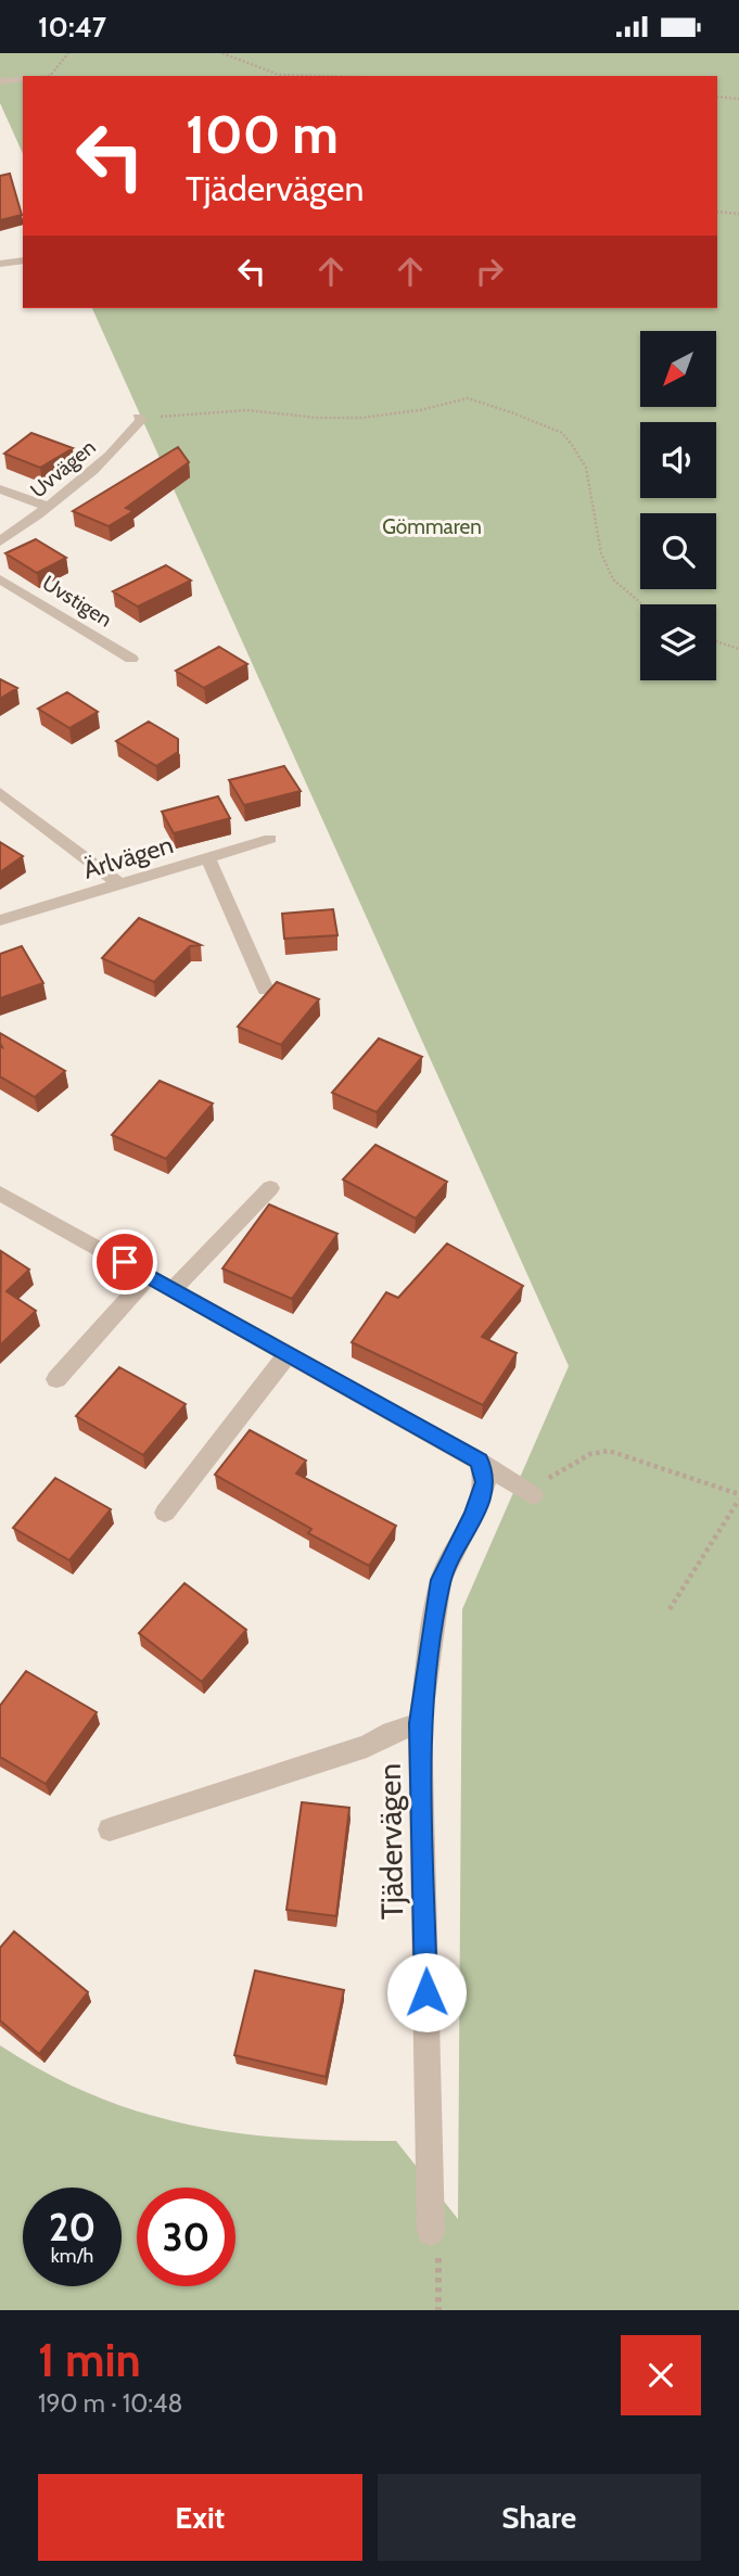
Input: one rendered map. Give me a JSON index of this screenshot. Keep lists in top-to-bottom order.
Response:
{
  "streets": {
    "street": [
      "Uvvägen",
      "Uvstigen",
      "Ärlvägen",
      "Tjädervägen"
    ]
  },
  "parks": ["Gömmaren"],
  "north": "bottom left",
  "page": {
    "status": "10:47",
    "turn": ["100 m", "Tjädervägen"],
    "speed": "20 km/h",
    "limit": "30",
    "heading": ["1 min", "190 m · 10:48"],
    "buttons": ["Exit", "Share"]
  }
}
